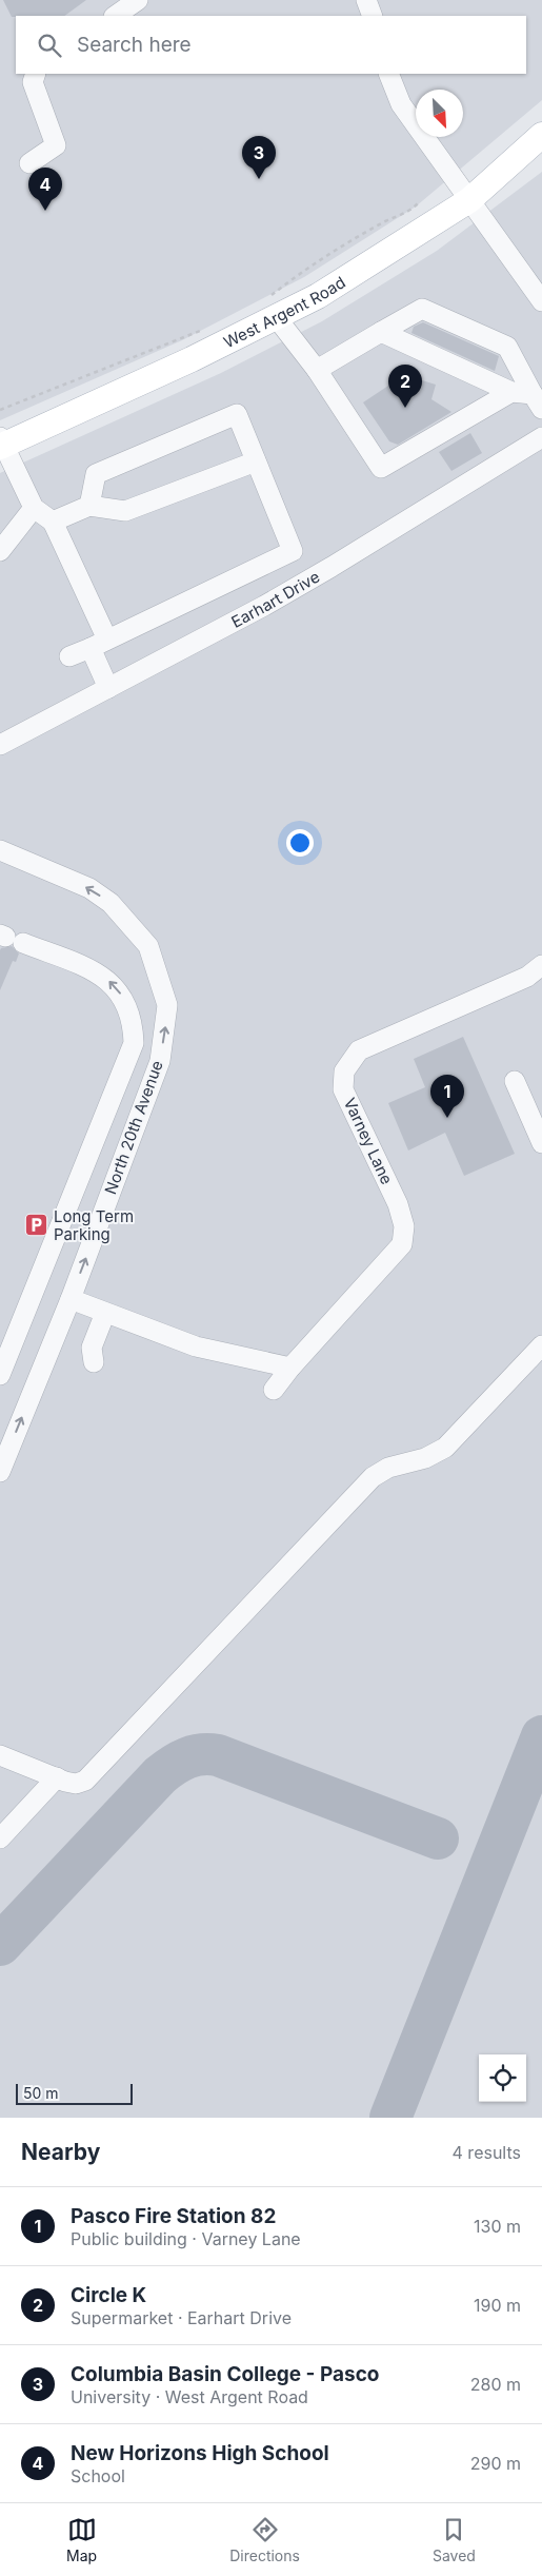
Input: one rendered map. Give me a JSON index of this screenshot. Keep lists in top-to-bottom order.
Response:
{
  "streets": {
    "main road": ["West Argent Road"],
    "street": ["Earhart Drive", "North 20th Avenue", "Varney Lane"]
  },
  "one_way": ["North 20th Avenue"],
  "places": {
    "parking": ["Long Term Parking"]
  },
  "scale_bar": "50 m",
  "north": "bottom right",
  "page": {
    "search": "Search here",
    "pins": [
      "3",
      "4",
      "2",
      "1"
    ],
    "scale": "50 m",
    "heading": ["Nearby", "4 results"],
    "list": [
      {
        "mark": "1",
        "name": "Pasco Fire Station 82",
        "note": "Public building · Varney Lane",
        "value": "130 m"
      },
      {
        "mark": "2",
        "name": "Circle K",
        "note": "Supermarket · Earhart Drive",
        "value": "190 m"
      },
      {
        "mark": "3",
        "name": "Columbia Basin College - Pasco",
        "note": "University · West Argent Road",
        "value": "280 m"
      },
      {
        "mark": "4",
        "name": "New Horizons High School",
        "note": "School",
        "value": "290 m"
      }
    ],
    "nav": ["Map", "Directions", "Saved"]
  }
}
